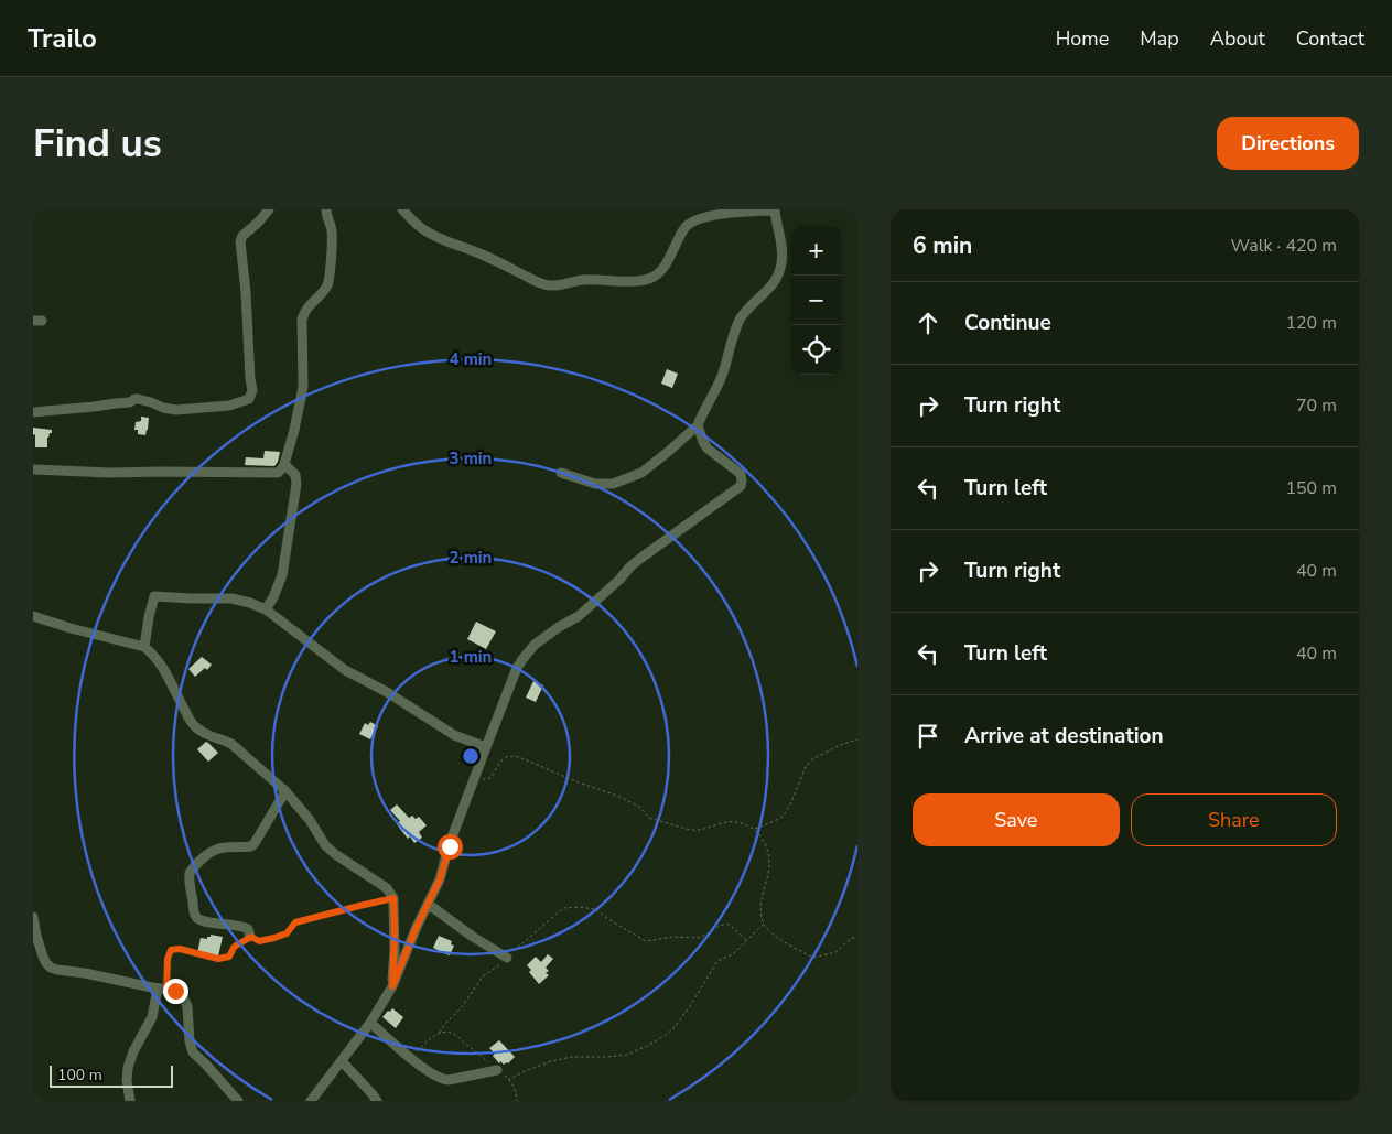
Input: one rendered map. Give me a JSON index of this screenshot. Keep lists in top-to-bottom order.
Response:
{
  "scale_bar": "100 m",
  "page": {
    "header": "Trailo",
    "nav": [
      "Home",
      "Map",
      "About",
      "Contact"
    ],
    "buttons": [
      "Directions",
      ["Save", "Share"]
    ],
    "title": "Find us",
    "heading": ["6 min", "Walk · 420 m"],
    "map_buttons": ["+", "−"],
    "list": [
      ["Continue", "120 m"],
      ["Turn right", "70 m"],
      ["Turn left", "150 m"],
      ["Turn right", "40 m"],
      ["Turn left", "40 m"],
      "Arrive at destination"
    ],
    "scale": "100 m"
  },
  "rings": [
    "4 min",
    "3 min",
    "2 min",
    "1 min"
  ]
}
